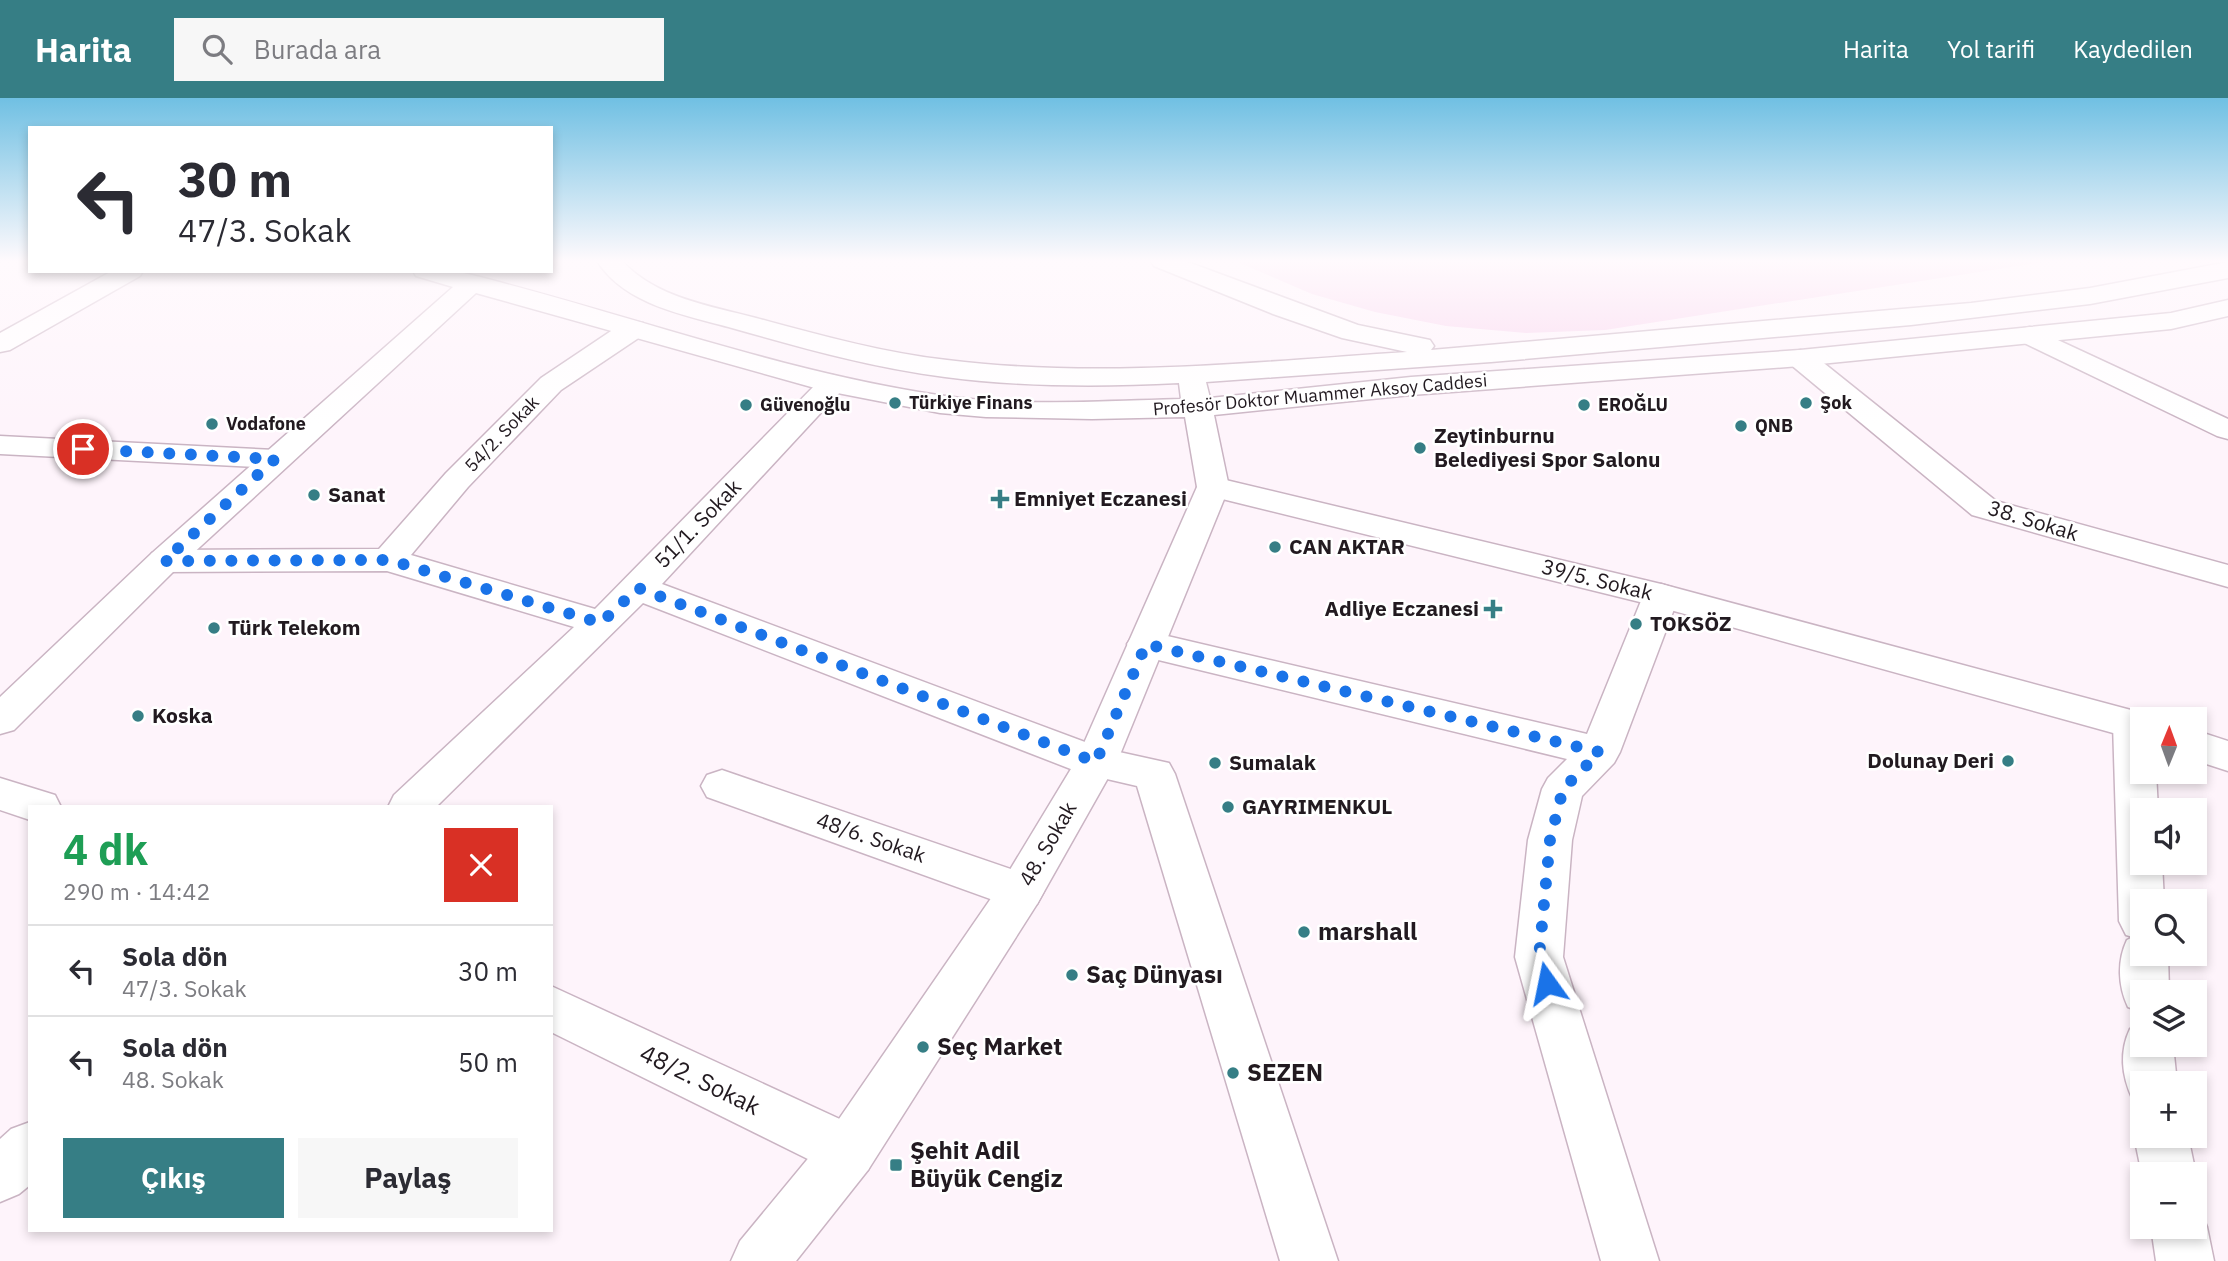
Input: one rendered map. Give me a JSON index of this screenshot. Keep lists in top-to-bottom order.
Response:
{
  "streets": {
    "main road": [
      "Profesör Doktor Muammer Aksoy Caddesi",
      "54/2. Sokak",
      "38. Sokak",
      "51/1. Sokak",
      "39/5. Sokak",
      "48/6. Sokak",
      "48. Sokak",
      "48/2. Sokak"
    ]
  },
  "crossings": [
    ["Profesör Doktor Muammer Aksoy Caddesi", "54/2. Sokak"],
    ["Profesör Doktor Muammer Aksoy Caddesi", "38. Sokak"],
    ["Profesör Doktor Muammer Aksoy Caddesi", "51/1. Sokak"],
    ["39/5. Sokak", "48. Sokak"],
    ["48/6. Sokak", "48. Sokak"],
    ["48. Sokak", "48/2. Sokak"]
  ],
  "places": {
    "other": [
      "Türkiye Finans",
      "Şok",
      "Güvenoğlu",
      "EROĞLU",
      "Vodafone",
      "QNB",
      "Zeytinburnu Belediyesi Spor Salonu",
      "Sanat",
      "CAN AKTAR",
      "TOKSÖZ",
      "Türk Telekom",
      "Koska",
      "Dolunay Deri",
      "Sumalak",
      "GAYRIMENKUL",
      "marshall",
      "Saç Dünyası",
      "Seç Market",
      "SEZEN"
    ],
    "health": ["Emniyet Eczanesi", "Adliye Eczanesi"],
    "transit": ["Şehit Adil Büyük Cengiz"]
  },
  "north": "top",
  "page": {
    "header": "Harita",
    "search": "Burada ara",
    "nav": ["Harita", "Yol tarifi", "Kaydedilen"],
    "turn": ["30 m", "47/3. Sokak"],
    "map_buttons": ["+", "−"],
    "heading": ["4 dk", "290 m · 14:42"],
    "list": [
      {
        "name": "Sola dön",
        "note": "47/3. Sokak",
        "value": "30 m"
      },
      {
        "name": "Sola dön",
        "note": "48. Sokak",
        "value": "50 m"
      }
    ],
    "buttons": ["Çıkış", "Paylaş"]
  }
}
